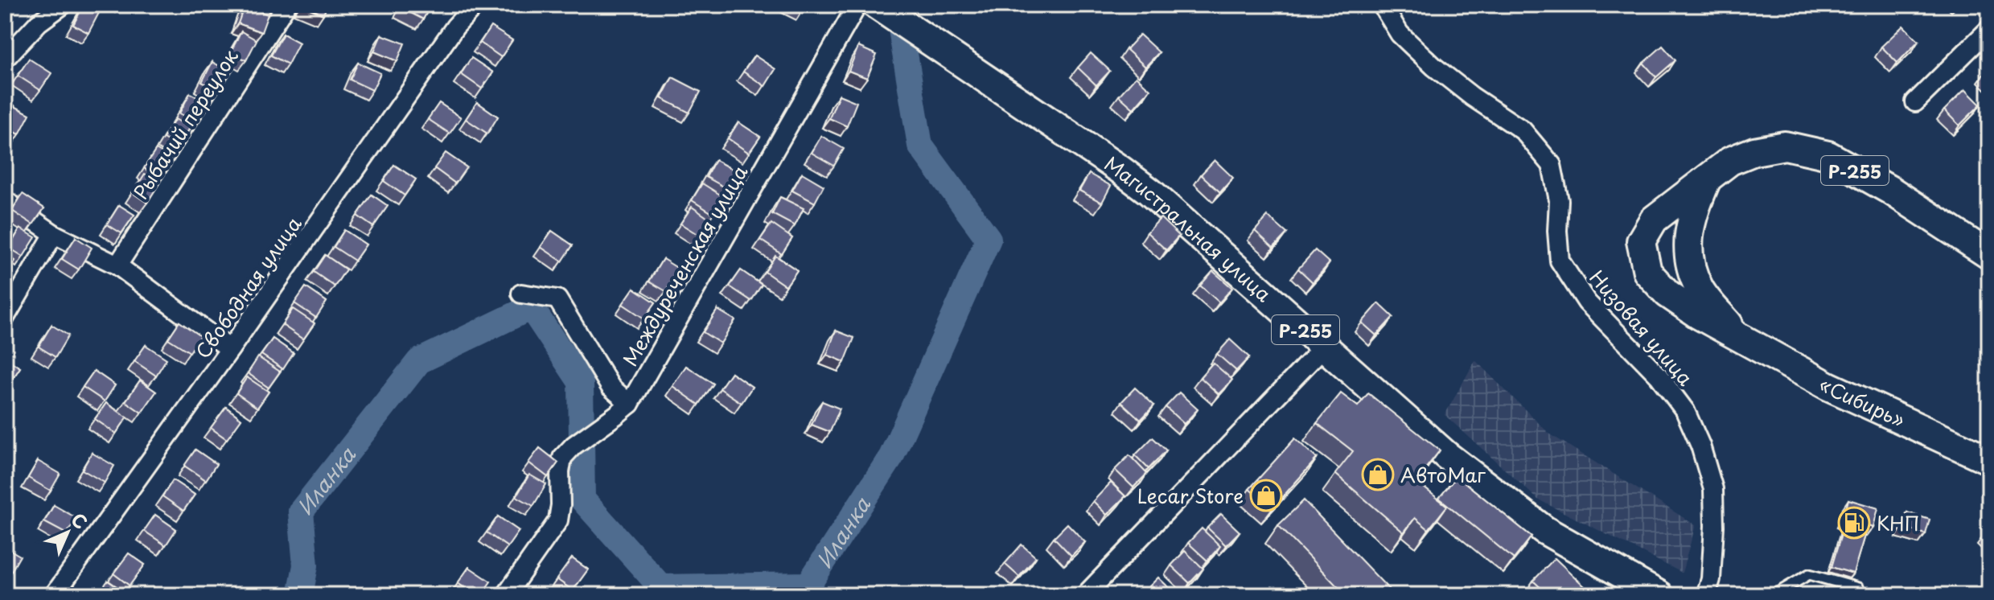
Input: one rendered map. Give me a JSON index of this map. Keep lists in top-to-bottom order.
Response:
{
  "streets": {
    "main road": ["Р-255", "Магистральная улица", "«Сибирь»"],
    "street": [
      "Рыбачий переулок",
      "Междуреченская улица",
      "Свободная улица",
      "Низовая улица"
    ]
  },
  "water": ["Иланка"],
  "places": {
    "shop": ["АвтоМаг", "Lecar Store"],
    "fuel station": ["КНП"]
  },
  "north": "top right"
}
